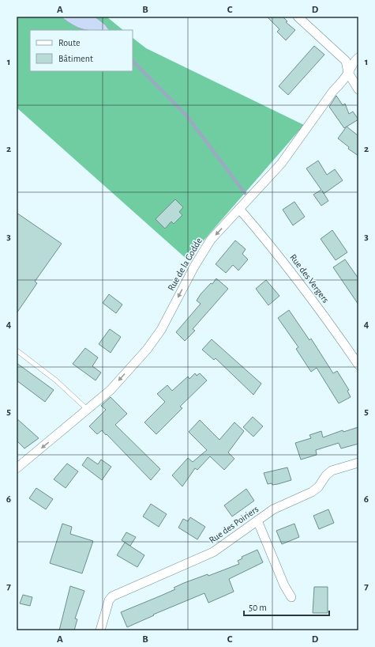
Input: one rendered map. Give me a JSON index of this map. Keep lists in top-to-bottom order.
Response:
{
  "streets": {
    "street": ["Rue de la Godde", "Rue des Vergers", "Rue des Poiriers"]
  },
  "crossings": [
    ["Rue de la Godde", "Rue des Vergers"]
  ],
  "one_way": ["Rue de la Godde"],
  "legend": ["Route", "Bâtiment"],
  "scale_bar": "50 m",
  "grid": {
    "columns": [
      "A",
      "B",
      "C",
      "D"
    ],
    "rows": [
      "1",
      "2",
      "3",
      "4",
      "5",
      "6",
      "7"
    ]
  }
}
